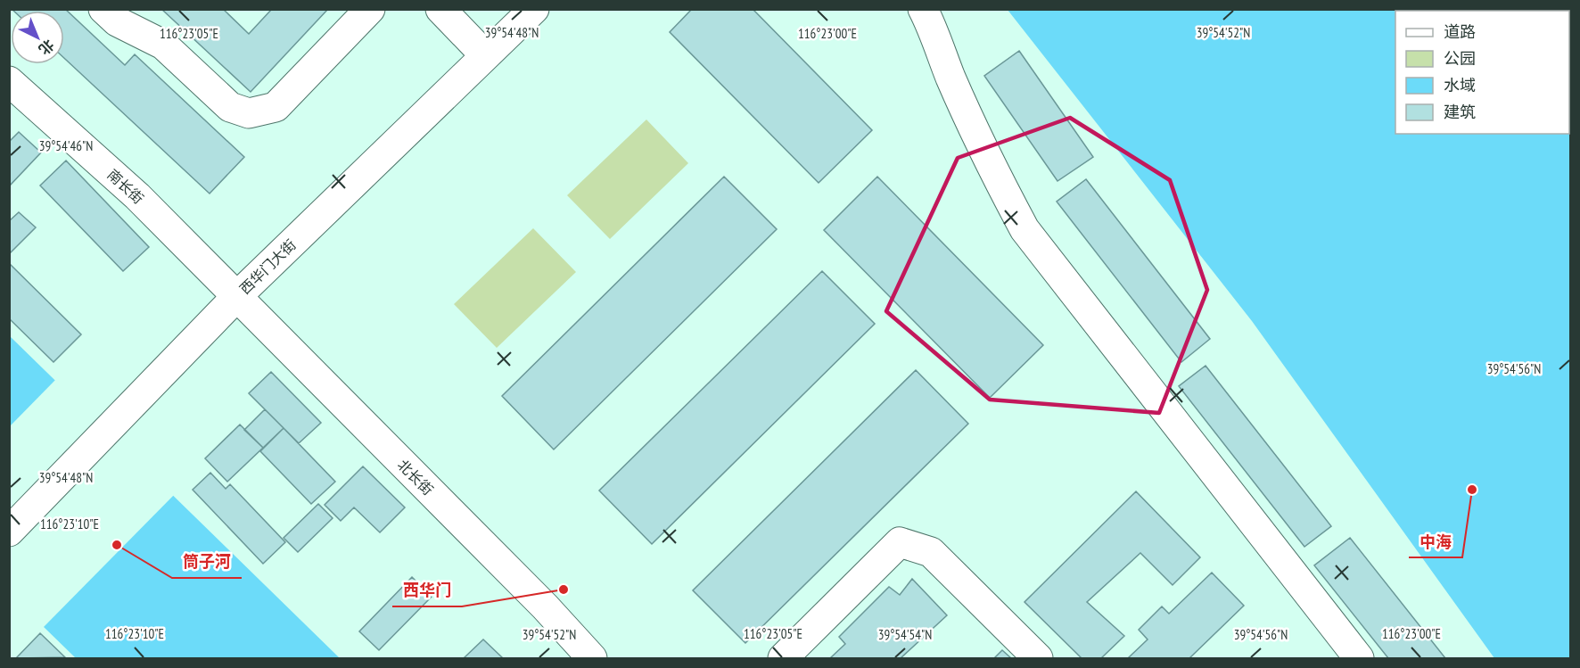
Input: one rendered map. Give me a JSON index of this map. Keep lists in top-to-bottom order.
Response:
{
  "streets": {
    "street": ["南长街", "西华门大街", "北长街"]
  },
  "crossings": [
    ["南长街", "西华门大街"],
    ["南长街", "北长街"],
    ["西华门大街", "北长街"]
  ],
  "places": ["中海", "筒子河", "西华门"],
  "legend": [
    "道路",
    "公园",
    "水域",
    "建筑"
  ],
  "north": "bottom right",
  "coordinates": [
    "39°54'48\"N",
    "39°54'52\"N",
    "116°23'05\"E",
    "116°23'00\"E",
    "39°54'46\"N",
    "39°54'56\"N",
    "116°23'10\"E",
    "39°54'54\"N"
  ]
}
